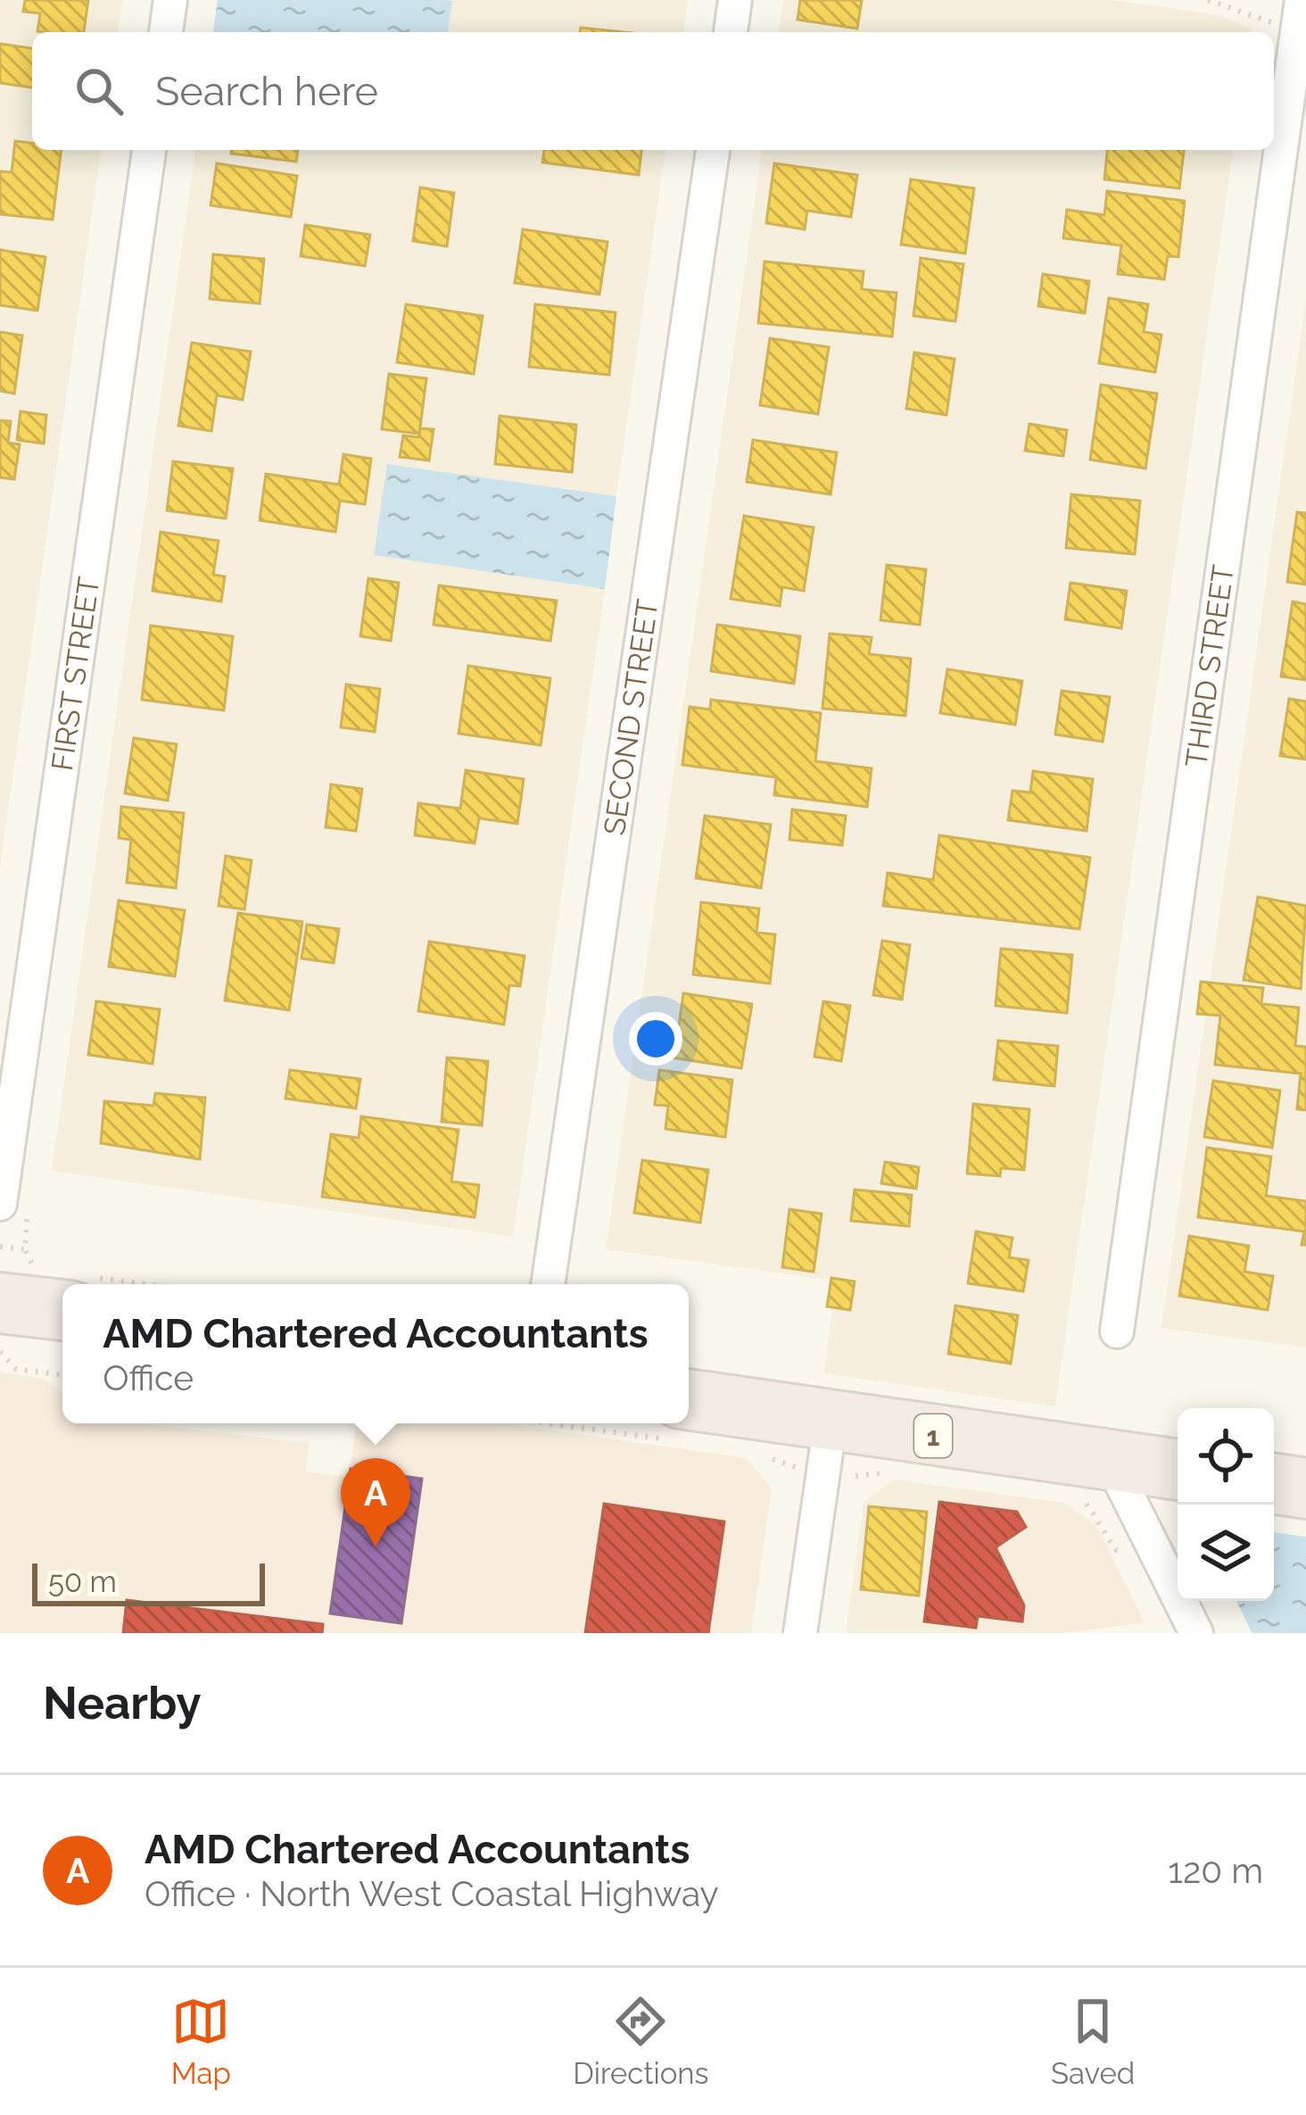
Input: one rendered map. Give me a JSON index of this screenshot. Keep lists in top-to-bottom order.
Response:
{
  "streets": {
    "highway": ["1"],
    "street": ["THIRD STREET", "FIRST STREET", "SECOND STREET"]
  },
  "scale_bar": "50 m",
  "page": {
    "search": "Search here",
    "popup": ["AMD Chartered Accountants", "Office"],
    "pins": "A",
    "scale": "50 m",
    "heading": "Nearby",
    "list": [
      {
        "mark": "A",
        "name": "AMD Chartered Accountants",
        "note": "Office · North West Coastal Highway",
        "value": "120 m"
      }
    ],
    "nav": ["Map", "Directions", "Saved"]
  }
}
